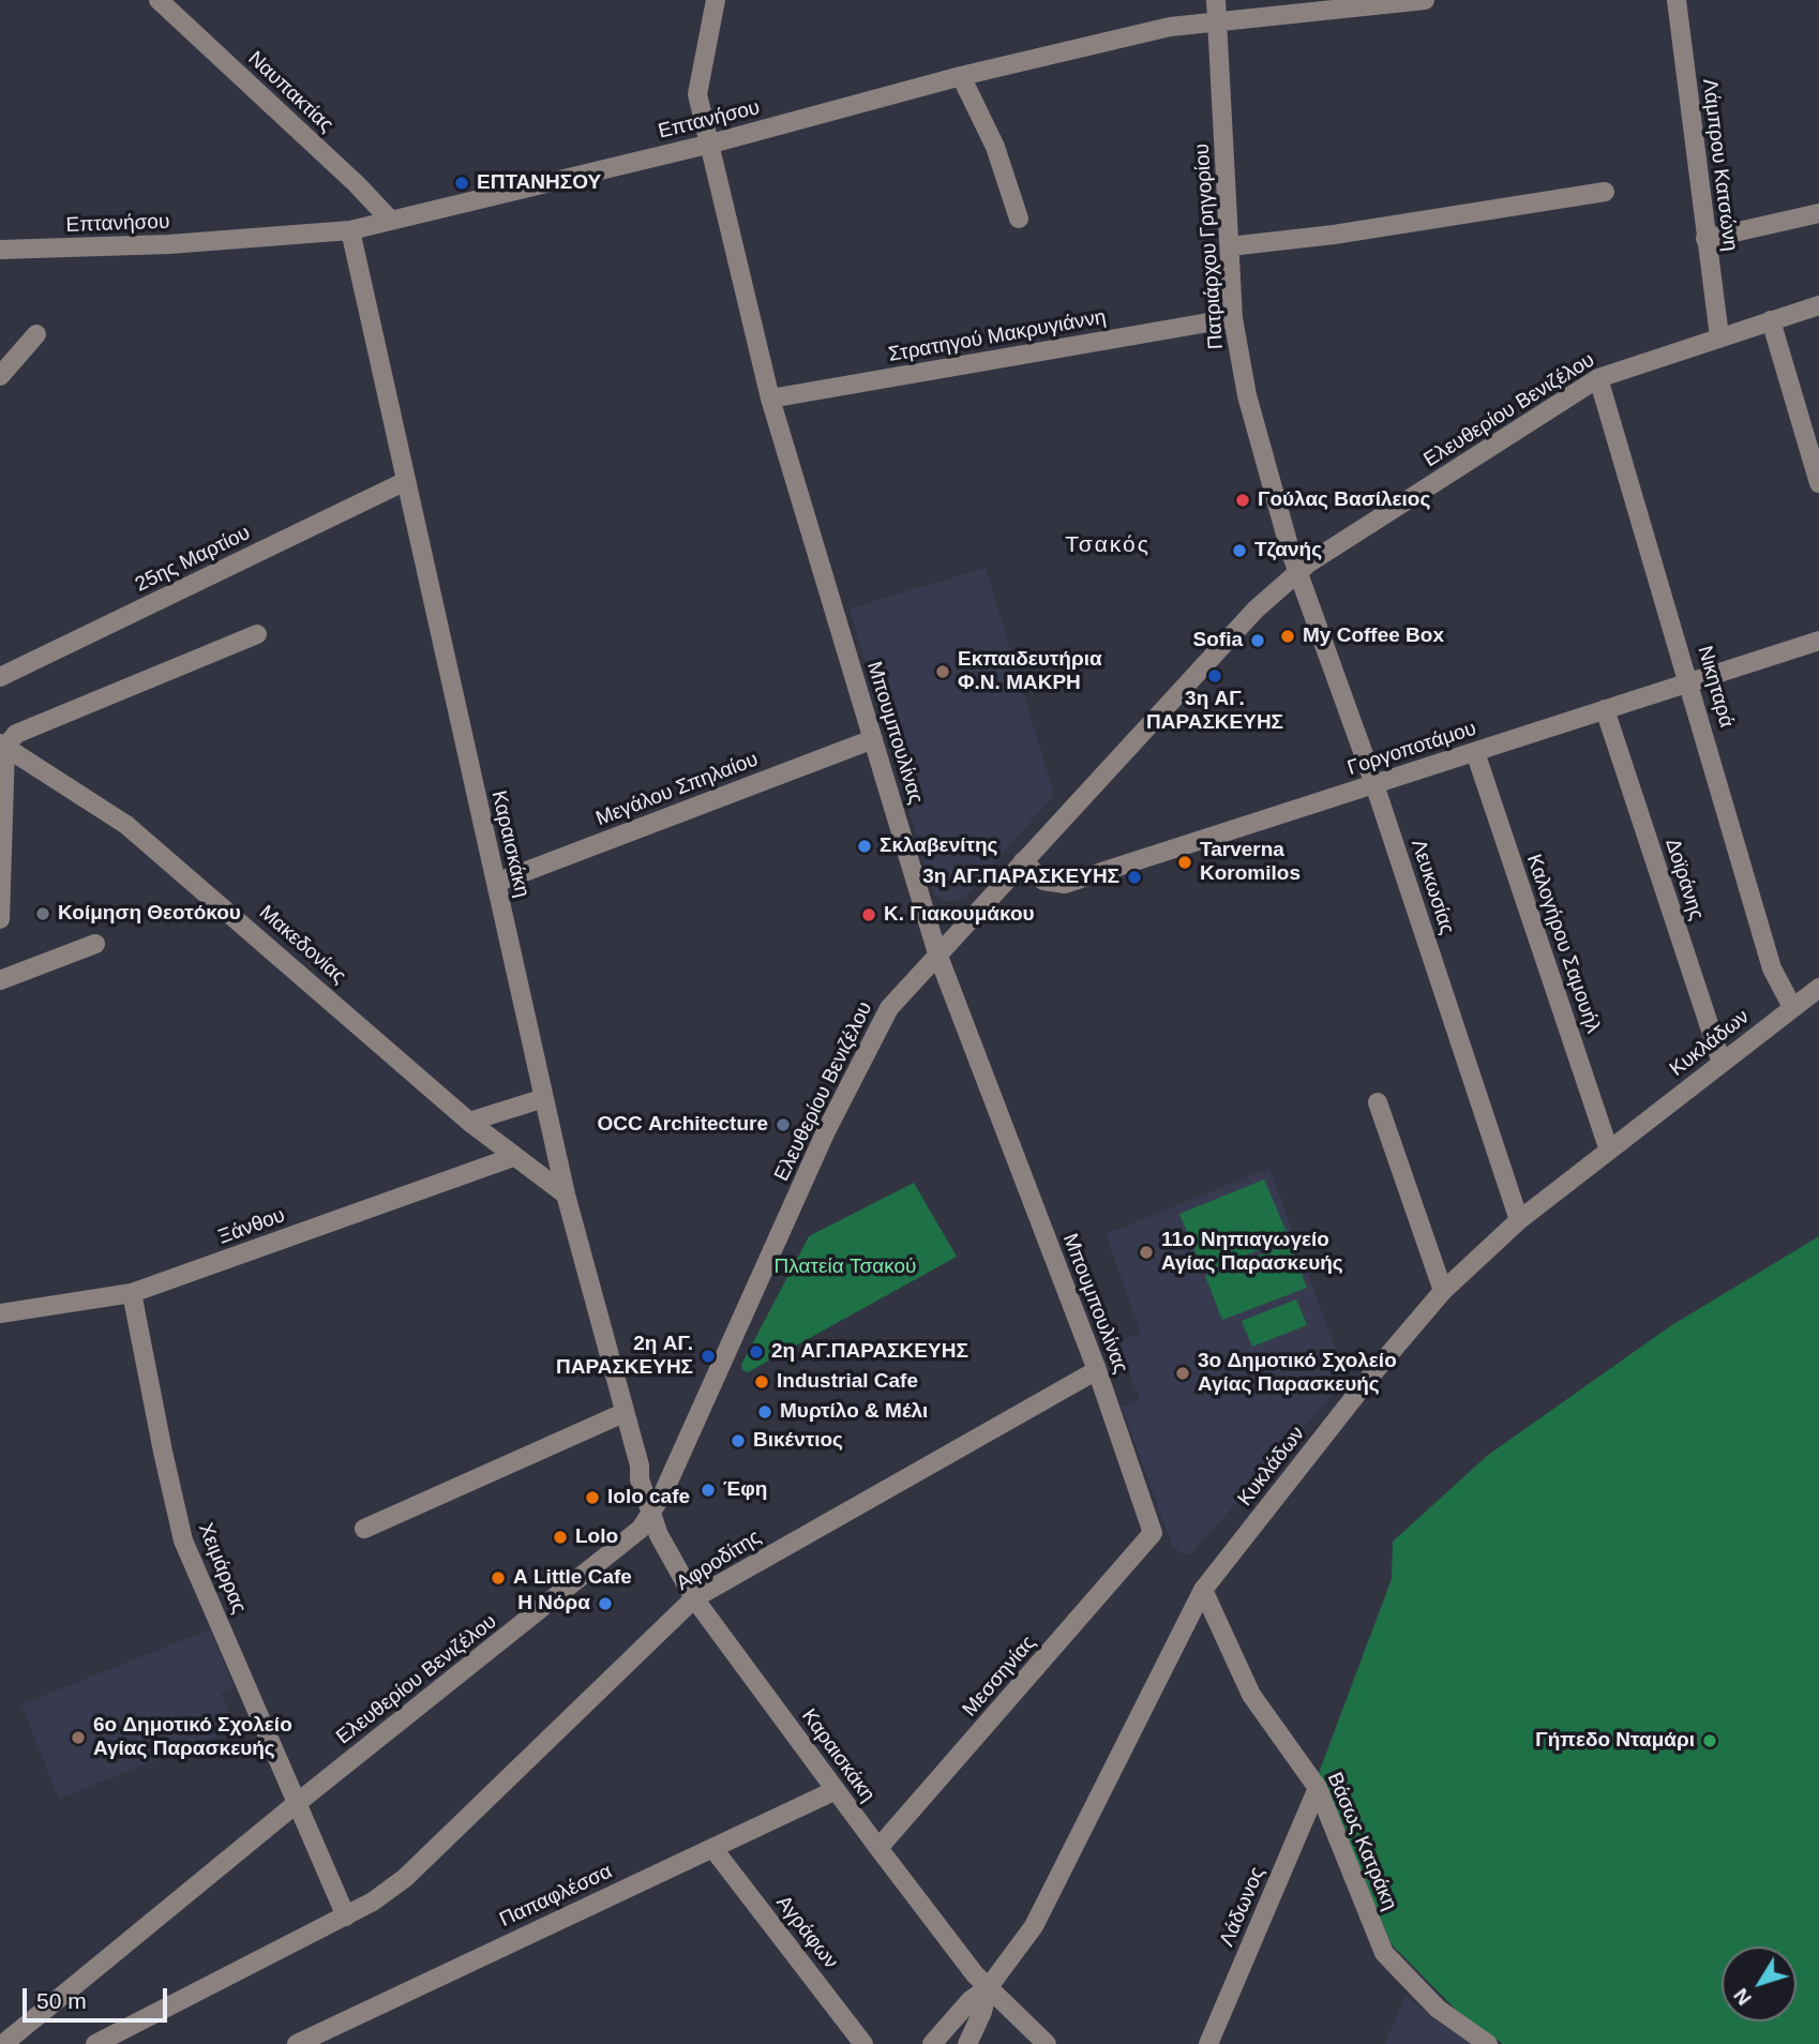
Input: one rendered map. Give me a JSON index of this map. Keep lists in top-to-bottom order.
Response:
{
  "streets": {
    "street": [
      "Ναυπακτίας",
      "Επτανήσου",
      "Λάμπρου Κατσώνη",
      "Πατριάρχου Γρηγορίου",
      "Στρατηγού Μακρυγιάννη",
      "Ελευθερίου Βενιζέλου",
      "25ης Μαρτίου",
      "Νικηταρά",
      "Μπουμπουλίνας",
      "Γοργοποτάμου",
      "Μεγάλου Σπηλαίου",
      "Καραισκάκη",
      "Δοϊράνης",
      "Λευκωσίας",
      "Καλογήρου Σαμουήλ",
      "Μακεδονίας",
      "Κυκλάδων",
      "Ξάνθου",
      "Αφροδίτης",
      "Χειμάρρας",
      "Μεσσηνίας",
      "Βάσως Κατράκη",
      "Παπαφλέσσα",
      "Λάδωνος",
      "Αγράφων"
    ]
  },
  "crossings": [
    ["Ναυπακτίας", "Επτανήσου"],
    ["Επτανήσου", "Πατριάρχου Γρηγορίου"],
    ["Επτανήσου", "Μπουμπουλίνας"],
    ["Επτανήσου", "Καραισκάκη"],
    ["Λάμπρου Κατσώνη", "Ελευθερίου Βενιζέλου"],
    ["Πατριάρχου Γρηγορίου", "Στρατηγού Μακρυγιάννη"],
    ["Πατριάρχου Γρηγορίου", "Ελευθερίου Βενιζέλου"],
    ["Πατριάρχου Γρηγορίου", "Λευκωσίας"],
    ["Στρατηγού Μακρυγιάννη", "Μπουμπουλίνας"],
    ["Ελευθερίου Βενιζέλου", "Νικηταρά"],
    ["Ελευθερίου Βενιζέλου", "Μπουμπουλίνας"],
    ["Ελευθερίου Βενιζέλου", "Γοργοποτάμου"],
    ["Ελευθερίου Βενιζέλου", "Καραισκάκη"],
    ["Ελευθερίου Βενιζέλου", "Λευκωσίας"],
    ["Ελευθερίου Βενιζέλου", "Χειμάρρας"],
    ["25ης Μαρτίου", "Καραισκάκη"],
    ["Νικηταρά", "Γοργοποτάμου"],
    ["Νικηταρά", "Κυκλάδων"],
    ["Μπουμπουλίνας", "Μεγάλου Σπηλαίου"],
    ["Μπουμπουλίνας", "Αφροδίτης"],
    ["Μπουμπουλίνας", "Μεσσηνίας"],
    ["Γοργοποτάμου", "Δοϊράνης"],
    ["Γοργοποτάμου", "Λευκωσίας"],
    ["Γοργοποτάμου", "Καλογήρου Σαμουήλ"],
    ["Μεγάλου Σπηλαίου", "Καραισκάκη"],
    ["Καραισκάκη", "Μακεδονίας"],
    ["Καραισκάκη", "Κυκλάδων"],
    ["Καραισκάκη", "Αφροδίτης"],
    ["Καραισκάκη", "Μεσσηνίας"],
    ["Καραισκάκη", "Παπαφλέσσα"],
    ["Δοϊράνης", "Κυκλάδων"],
    ["Λευκωσίας", "Κυκλάδων"],
    ["Καλογήρου Σαμουήλ", "Κυκλάδων"],
    ["Μακεδονίας", "Ξάνθου"],
    ["Κυκλάδων", "Βάσως Κατράκη"],
    ["Ξάνθου", "Χειμάρρας"],
    ["Αφροδίτης", "Χειμάρρας"],
    ["Βάσως Κατράκη", "Λάδωνος"],
    ["Παπαφλέσσα", "Αγράφων"]
  ],
  "districts": ["Τσακός"],
  "parks": ["Πλατεία Τσακού"],
  "places": [
    "ΕΠΤΑΝΗΣΟΥ",
    "Γούλας Βασίλειος",
    "Τζανής",
    "My Coffee Box",
    "Sofia",
    "Εκπαιδευτήρια Φ.Ν. ΜΑΚΡΗ",
    "3η ΑΓ. ΠΑΡΑΣΚΕΥΗΣ",
    "Σκλαβενίτης",
    "Tarverna Koromilos",
    "3η ΑΓ.ΠΑΡΑΣΚΕΥΗΣ",
    "Κοίμηση Θεοτόκου",
    "Κ. Γιακουμάκου",
    "OCC Architecture",
    "11ο Νηπιαγωγείο Αγίας Παρασκευής",
    "2η ΑΓ.ΠΑΡΑΣΚΕΥΗΣ",
    "2η ΑΓ. ΠΑΡΑΣΚΕΥΗΣ",
    "3ο Δημοτικό Σχολείο Αγίας Παρασκευής",
    "Industrial Cafe",
    "Μυρτίλο & Μέλι",
    "Βικέντιος",
    "Έφη",
    "Iolo cafe",
    "Lolo",
    "A Little Cafe",
    "Η Νόρα",
    "6ο Δημοτικό Σχολείο Αγίας Παρασκευής",
    "Γήπεδο Νταμάρι"
  ],
  "scale_bar": "50 m",
  "north": "bottom left"
}
